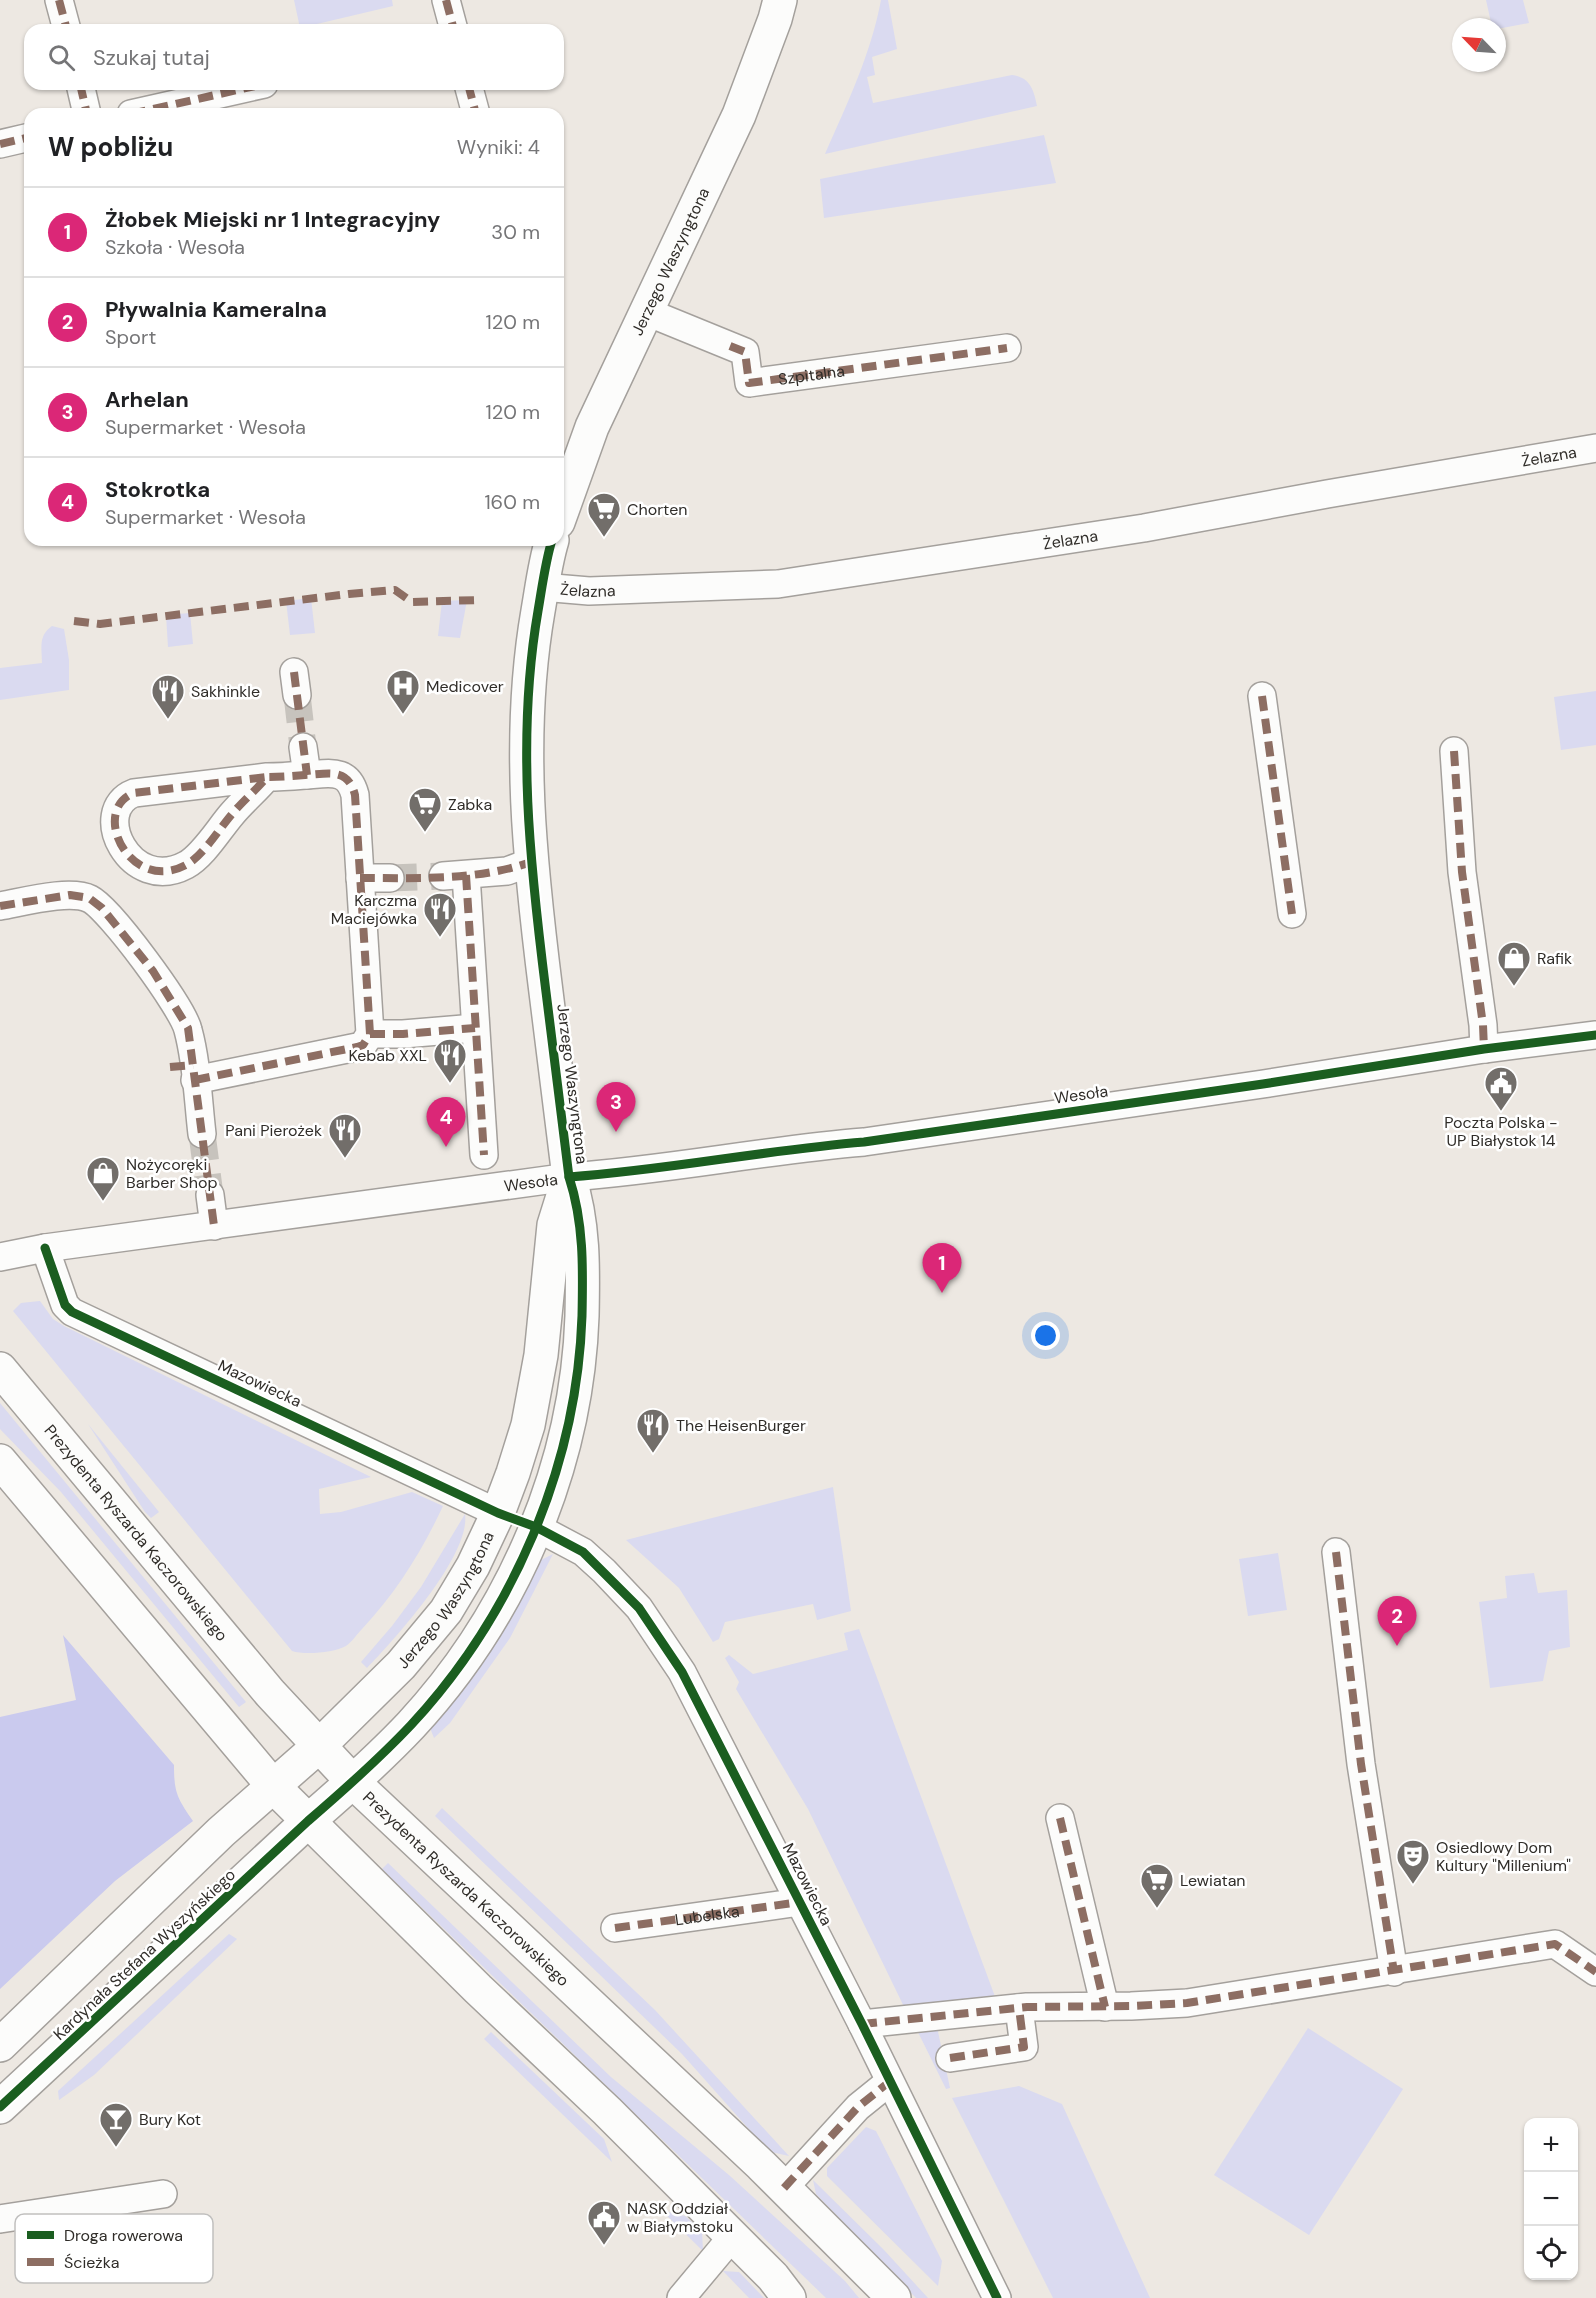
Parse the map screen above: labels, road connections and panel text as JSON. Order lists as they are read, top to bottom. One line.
{"streets":{"street":["Jerzego Waszyngtona","Szpitalna","Żelazna","Wesoła","Mazowiecka","Prezydenta Ryszarda Kaczorowskiego","Lubelska","Kardynała Stefana Wyszyńskiego"]},"crossings":[["Jerzego Waszyngtona","Szpitalna"],["Jerzego Waszyngtona","Żelazna"],["Jerzego Waszyngtona","Wesoła"],["Jerzego Waszyngtona","Mazowiecka"],["Jerzego Waszyngtona","Prezydenta Ryszarda Kaczorowskiego"],["Jerzego Waszyngtona","Kardynała Stefana Wyszyńskiego"],["Wesoła","Mazowiecka"],["Mazowiecka","Lubelska"],["Prezydenta Ryszarda Kaczorowskiego","Kardynała Stefana Wyszyńskiego"]],"places":{"supermarket":["Chorten","Zabka","Lewiatan"],"hospital":["Medicover"],"restaurant":["Sakhinkle","Karczma Maciejówka","Kebab XXL","Pani Pierożek","The HeisenBurger"],"shop":["Rafik","Nożycoręki Barber Shop"],"public building":["Poczta Polska - UP Białystok 14","NASK Oddział w Białymstoku"],"theatre":["Osiedlowy Dom Kultury \"Millenium\""],"bar":["Bury Kot"]},"legend":["Droga rowerowa","Ścieżka"],"north":"top left","page":{"search":"Szukaj tutaj","heading":["W pobliżu","Wyniki: 4"],"list":[{"mark":"1","name":"Żłobek Miejski nr 1 Integracyjny","note":"Szkoła · Wesoła","value":"30 m"},{"mark":"2","name":"Pływalnia Kameralna","note":"Sport","value":"120 m"},{"mark":"3","name":"Arhelan","note":"Supermarket · Wesoła","value":"120 m"},{"mark":"4","name":"Stokrotka","note":"Supermarket · Wesoła","value":"160 m"}],"pins":["3","4","1","2"],"map_buttons":["+","−"]}}
